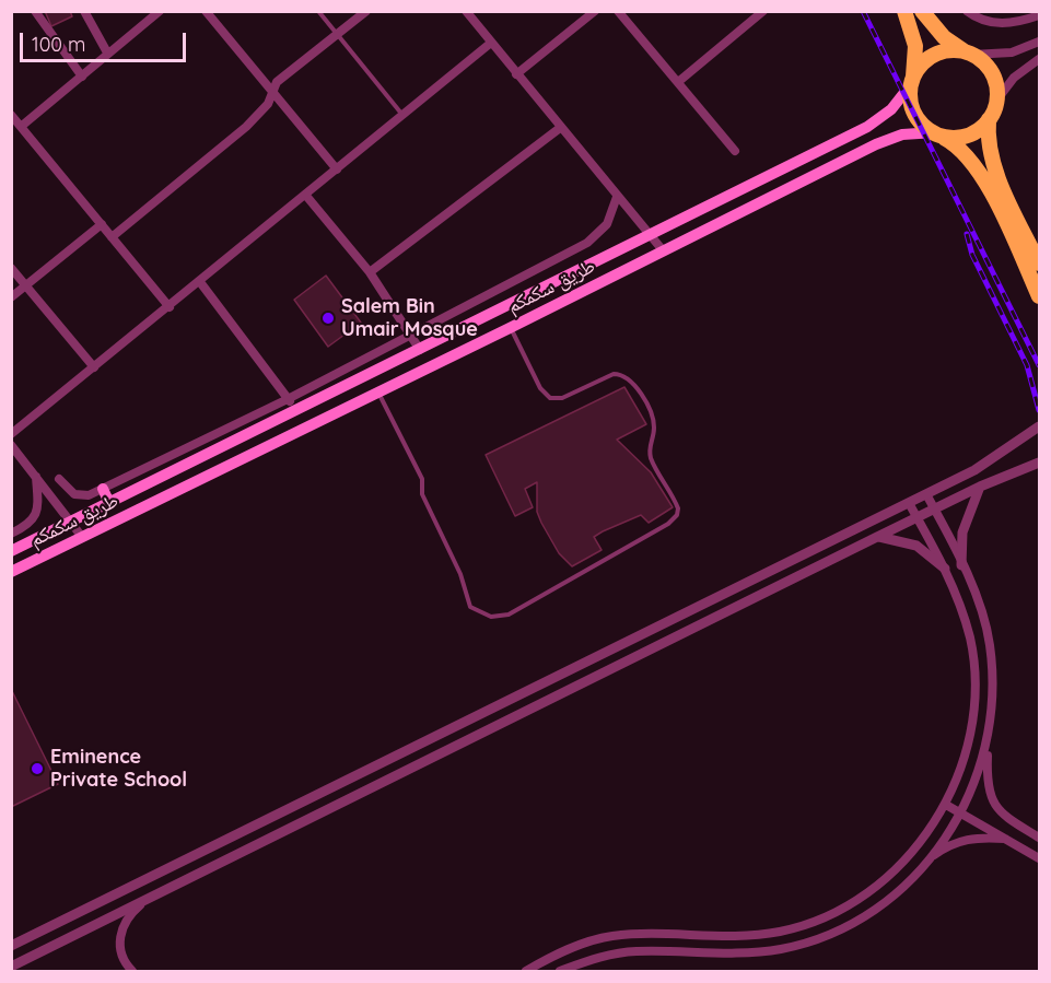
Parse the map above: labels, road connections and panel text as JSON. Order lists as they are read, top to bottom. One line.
{"streets":{"main road":["طريق سكمكم"]},"places":["Salem Bin Umair Mosque","Eminence Private School"],"scale_bar":"100 m"}
